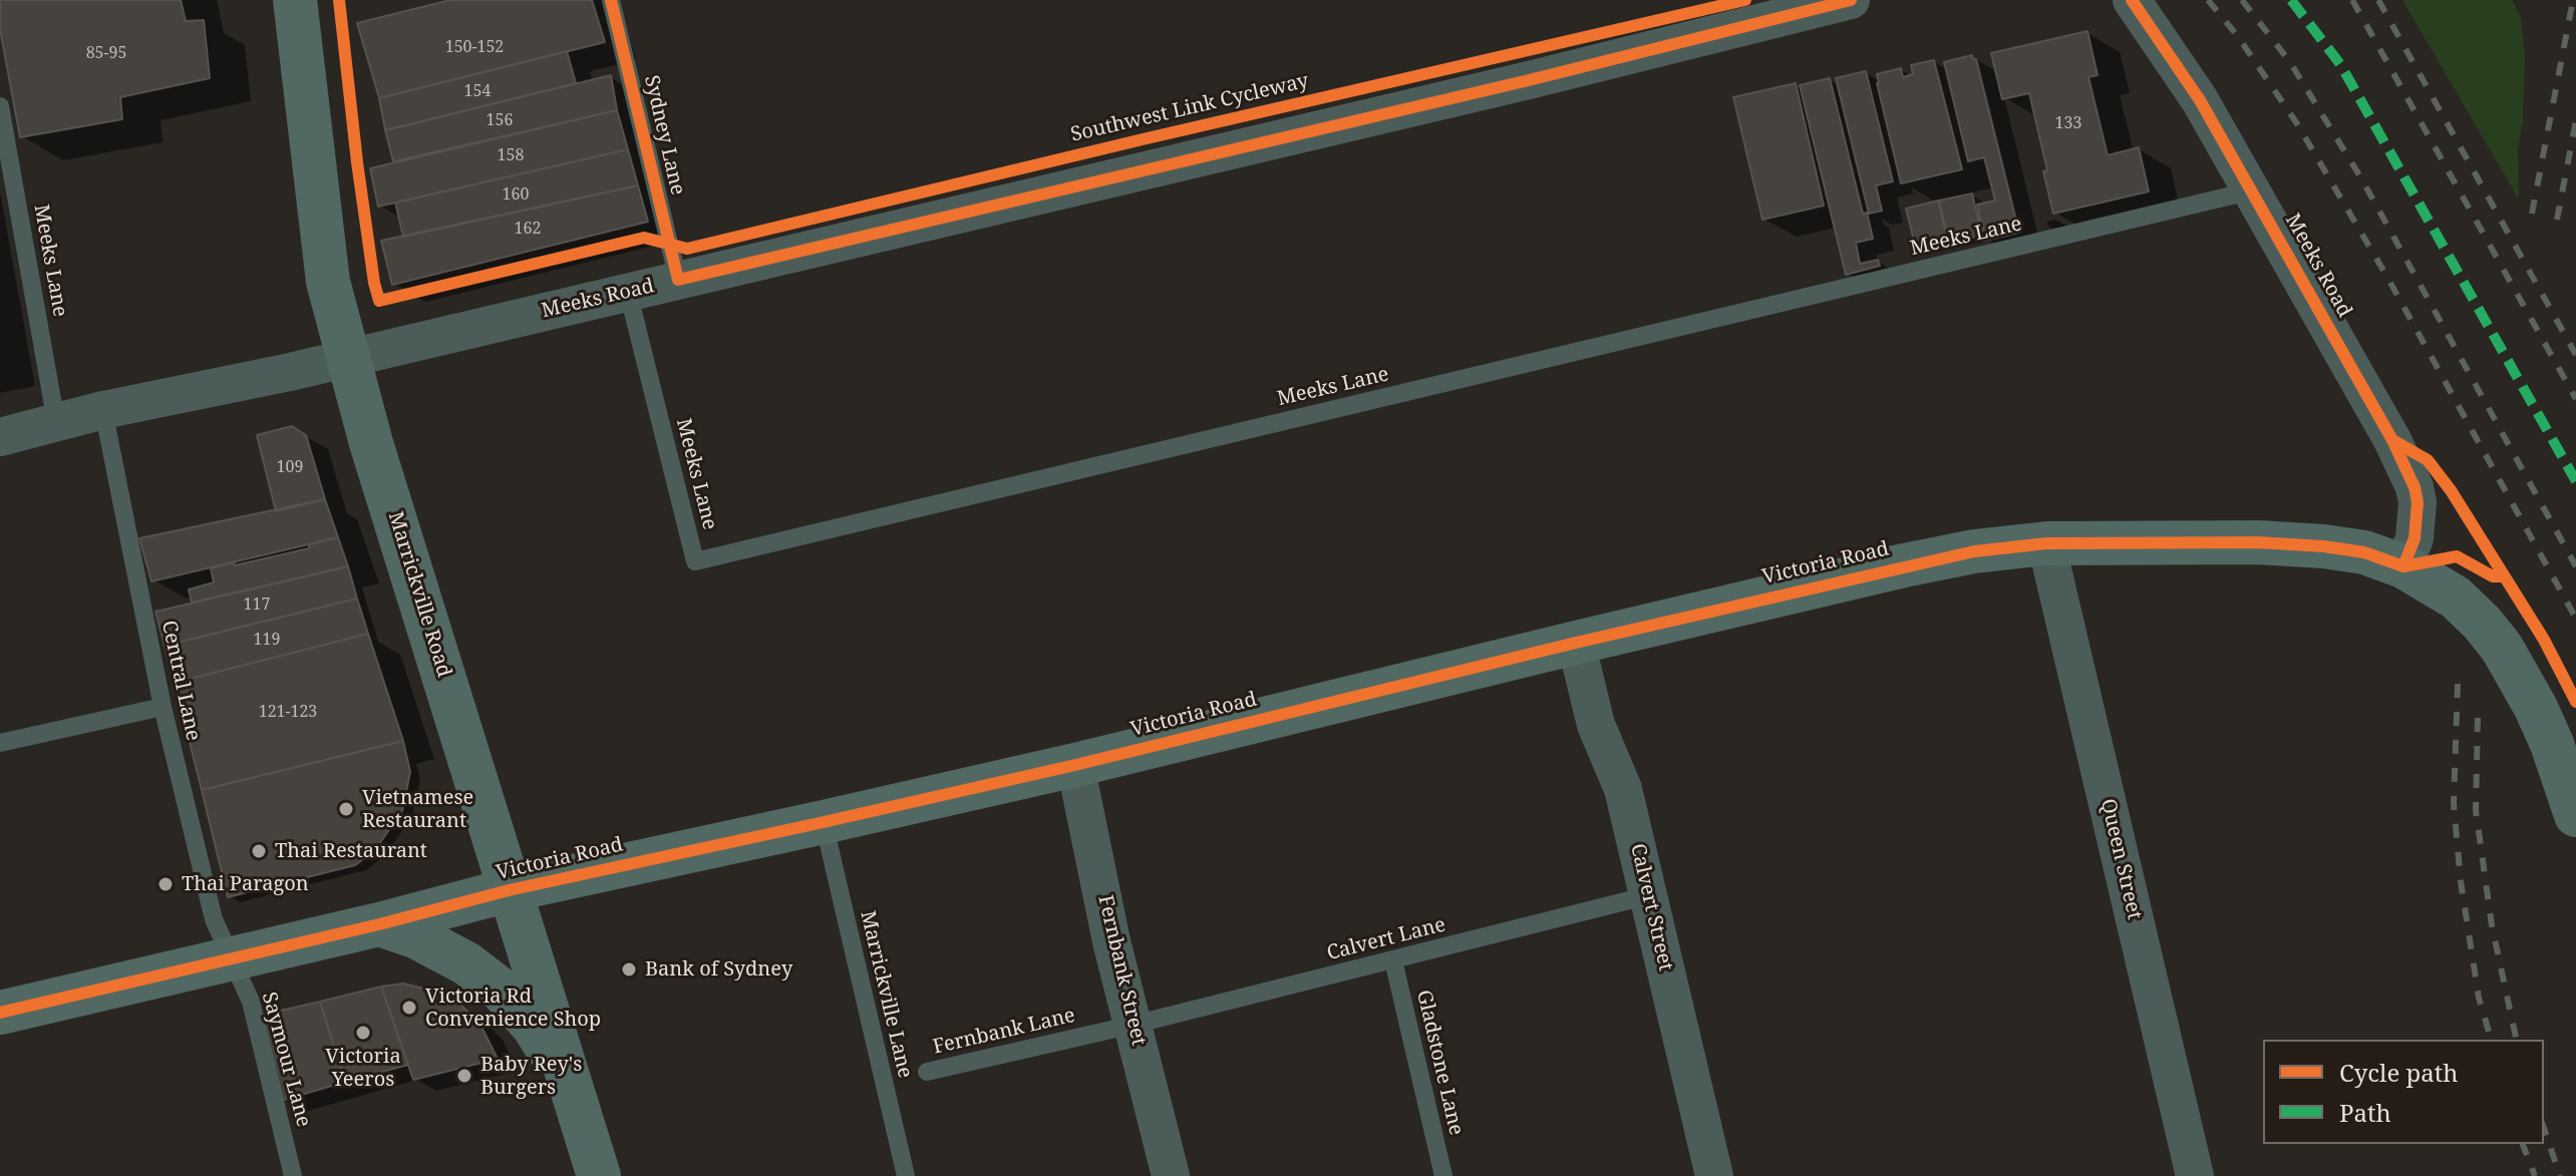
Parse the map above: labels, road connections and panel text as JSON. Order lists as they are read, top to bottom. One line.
{"streets":{"street":["Meeks Road","Victoria Road","Marrickville Road","Queen Street","Calvert Street","Fernbank Street"],"lane":["Sydney Lane","Meeks Lane","Central Lane","Calvert Lane","Marrickville Lane","Fernbank Lane","Saymour Lane","Gladstone Lane"],"cycle path":["Southwest Link Cycleway"]},"crossings":[["Sydney Lane","Meeks Road"],["Meeks Lane","Meeks Road"],["Meeks Road","Victoria Road"],["Meeks Road","Marrickville Road"],["Meeks Road","Central Lane"],["Victoria Road","Marrickville Road"],["Victoria Road","Central Lane"],["Victoria Road","Queen Street"],["Victoria Road","Calvert Street"],["Victoria Road","Fernbank Street"],["Victoria Road","Marrickville Lane"],["Victoria Road","Saymour Lane"],["Central Lane","Saymour Lane"],["Calvert Street","Calvert Lane"],["Calvert Lane","Fernbank Street"],["Calvert Lane","Fernbank Lane"],["Calvert Lane","Gladstone Lane"],["Fernbank Street","Fernbank Lane"]],"places":["Vietnamese Restaurant","Thai Restaurant","Thai Paragon","Bank of Sydney","Victoria Rd Convenience Shop","Victoria Yeeros","Baby Rey's Burgers"],"house_numbers":["150-152","85-95","154","156","133","158","160","162","109","117","119","121-123"],"legend":["Cycle path","Path"]}
